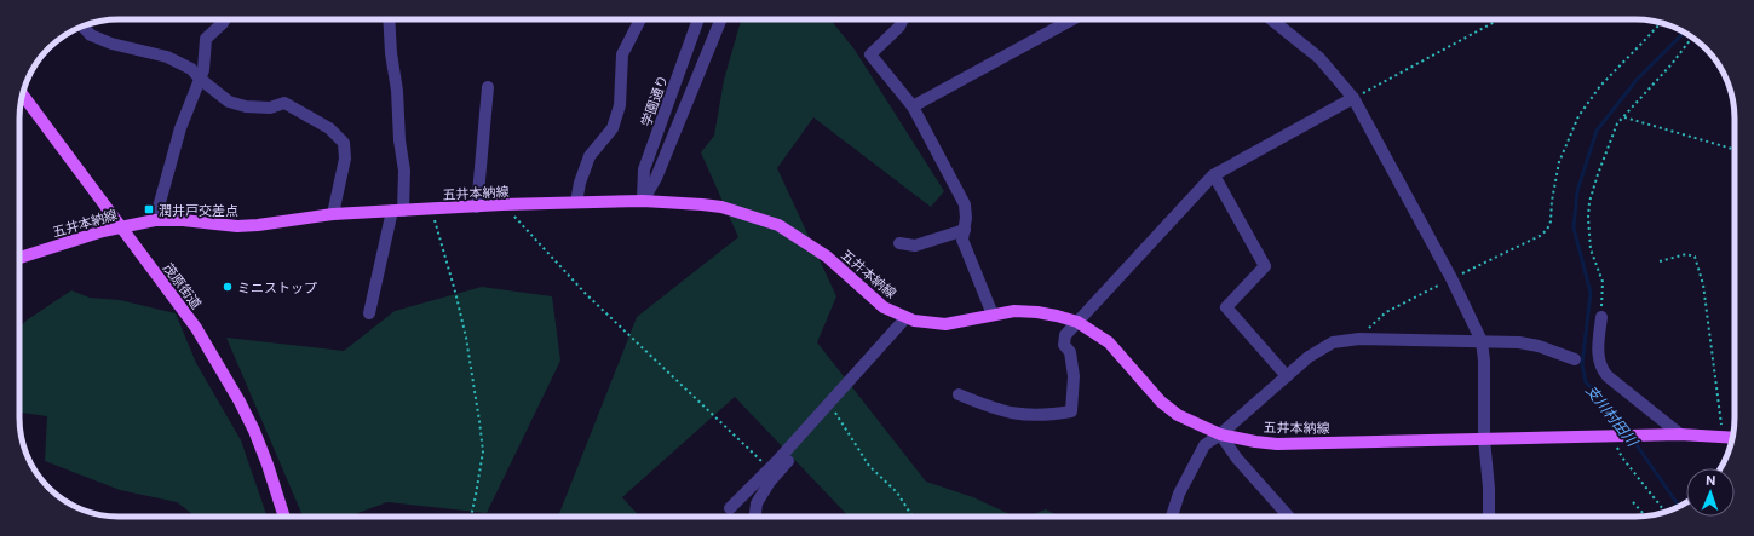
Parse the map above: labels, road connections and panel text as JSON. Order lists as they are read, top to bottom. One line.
{"streets":{"main road":["五井本納線","茂原街道"],"street":["学園通り"]},"crossings":[["学園通り","五井本納線"],["五井本納線","茂原街道"]],"water":["支川村田川"],"places":{"transit":["潤井戸交差点"],"other":["ミニストップ"]},"north":"top"}
